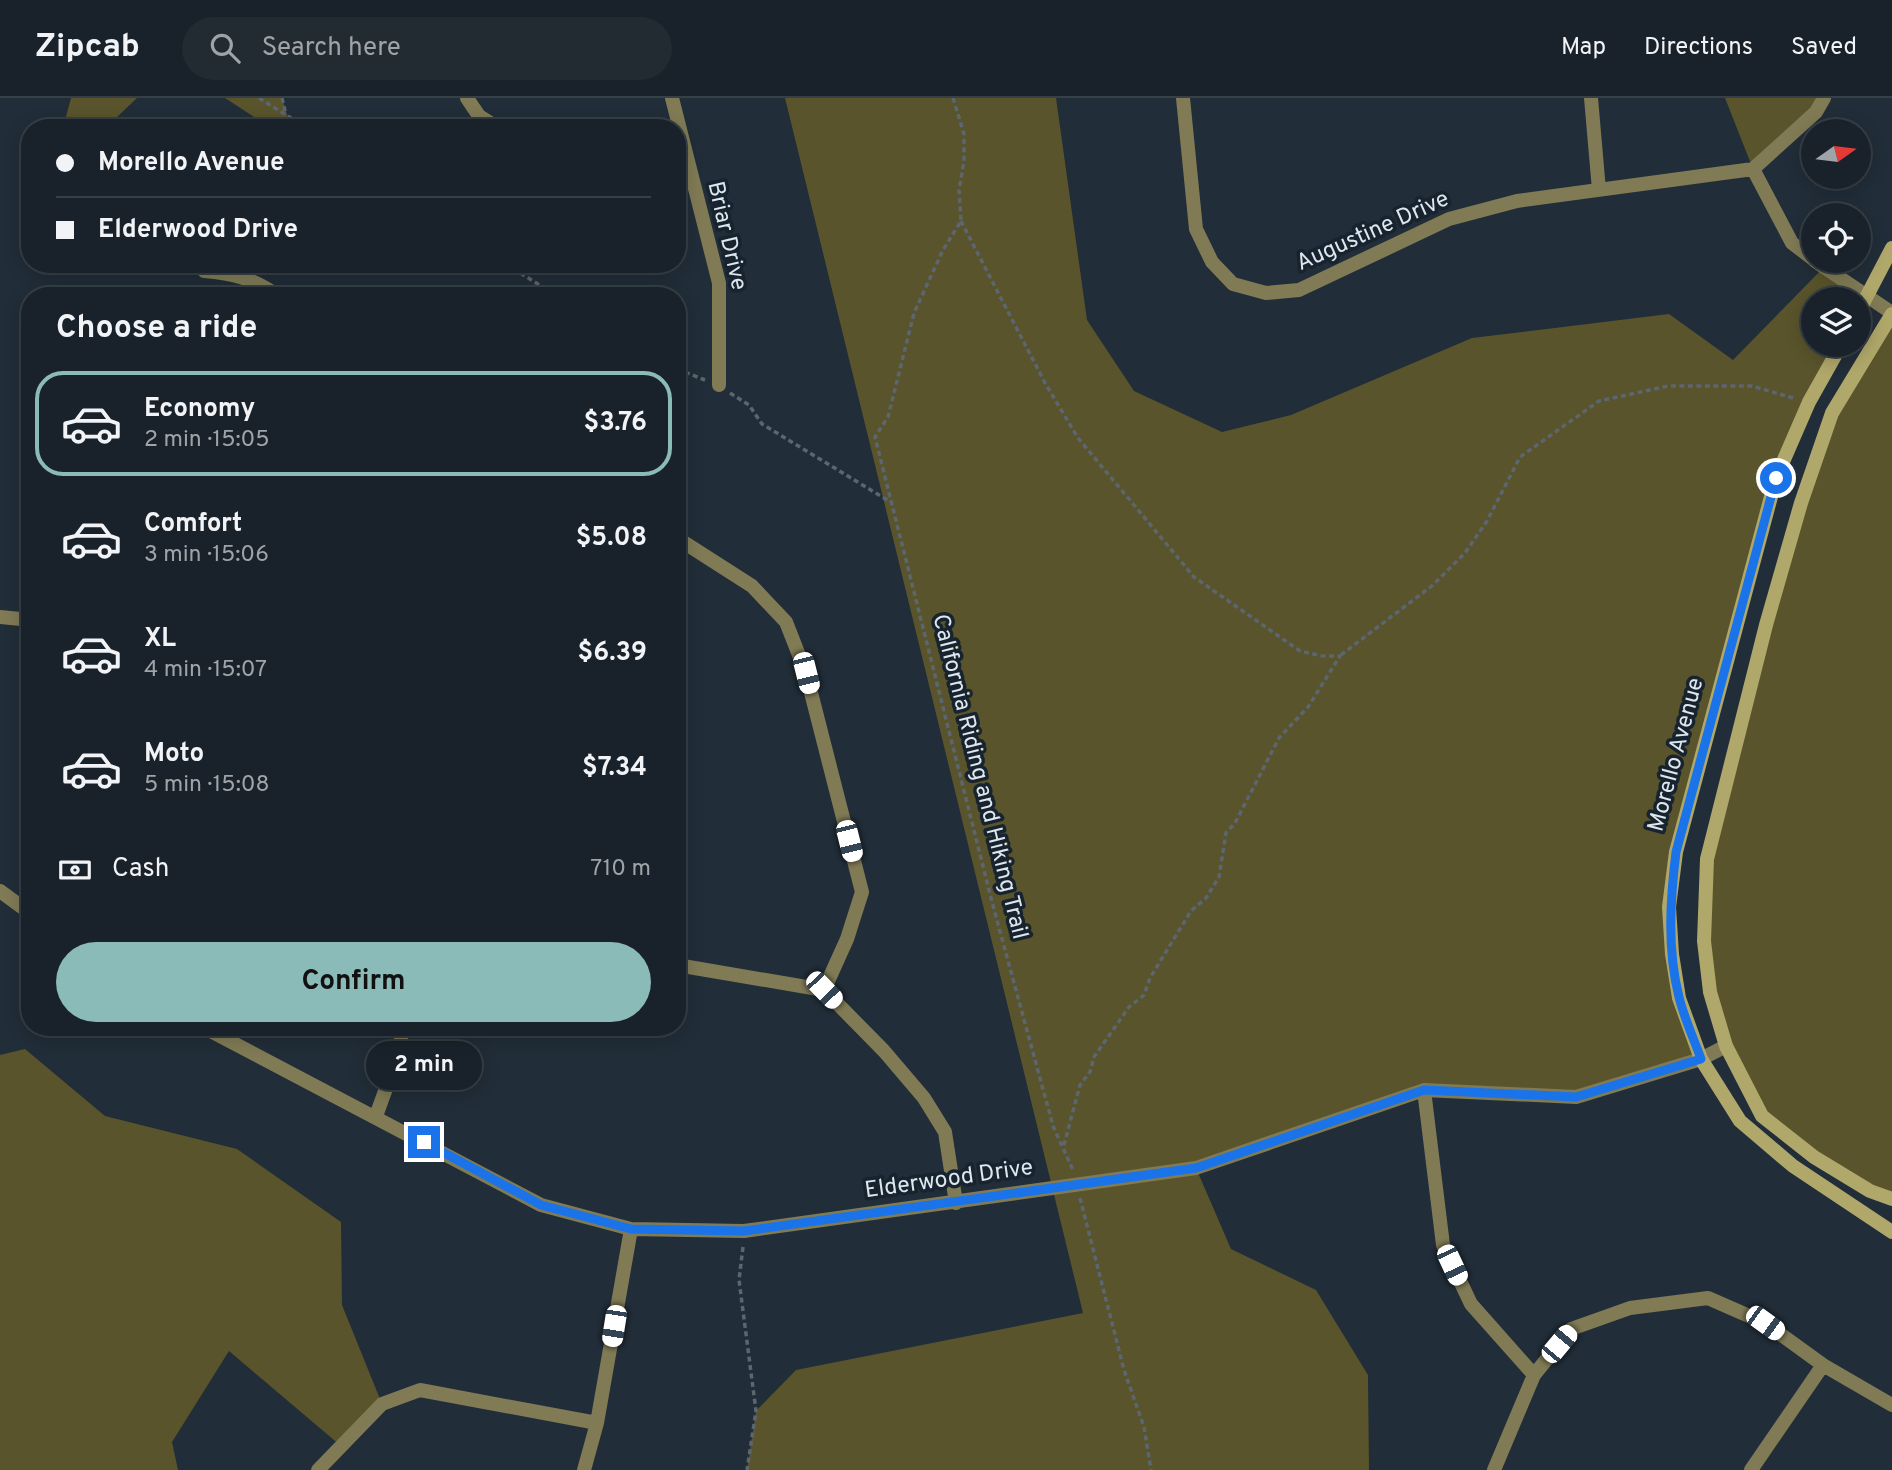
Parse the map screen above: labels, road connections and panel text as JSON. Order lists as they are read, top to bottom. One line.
{"streets":{"street":["Augustine Drive","Briar Drive","Morello Avenue","Elderwood Drive"],"path":["California Riding and Hiking Trail"]},"crossings":[["Morello Avenue","Elderwood Drive"],["California Riding and Hiking Trail","Elderwood Drive"]],"north":"right","page":{"header":"Zipcab","search":"Search here","nav":["Map","Directions","Saved"],"banner":["Morello Avenue","Elderwood Drive"],"heading":"Choose a ride","list":[{"name":"Economy","note":"2 min · 15:05","value":"$3.76"},{"name":"Comfort","note":"3 min · 15:06","value":"$5.08"},{"name":"XL","note":"4 min · 15:07","value":"$6.39"},{"name":"Moto","note":"5 min · 15:08","value":"$7.34"}],"pay":["Cash","710 m"],"buttons":"Confirm","bubble":"2 min"}}
